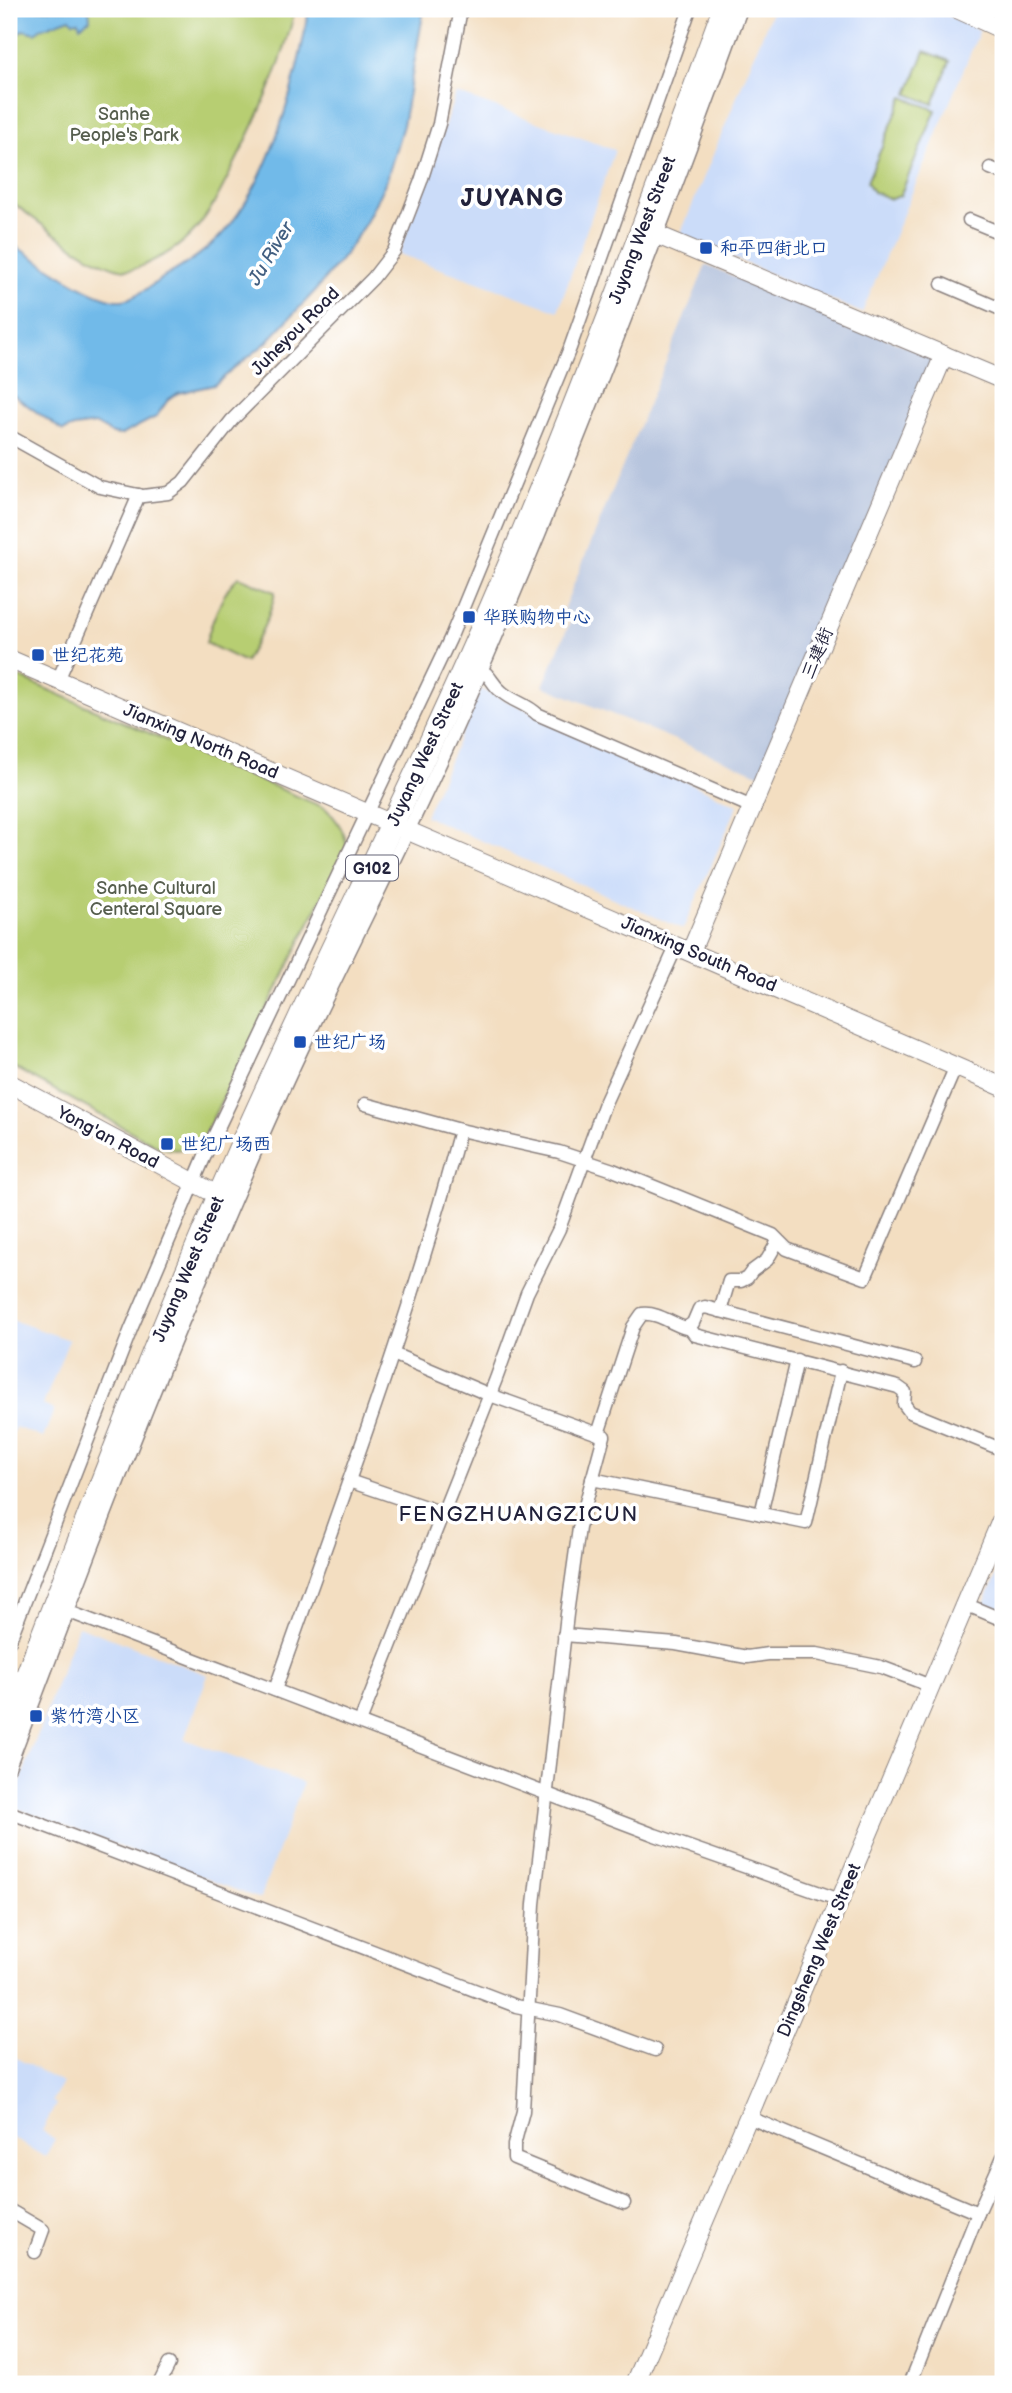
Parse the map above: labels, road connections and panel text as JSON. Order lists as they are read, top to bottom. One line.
{"streets":{"highway":["Juyang West Street","G102"],"street":["Juheyou Road","三建街","Jianxing North Road","Jianxing South Road","Yong'an Road","Dingsheng West Street"]},"crossings":[["Juyang West Street","Jianxing North Road"],["Juyang West Street","Jianxing South Road"],["Juyang West Street","Yong'an Road"],["三建街","Jianxing South Road"],["Jianxing North Road","Jianxing South Road"]],"districts":["JUYANG","FENGZHUANGZICUN"],"water":["Ju River"],"parks":["Sanhe People's Park","Sanhe Cultural Centeral Square"],"places":{"transit":["和平四街北口","华联购物中心","世纪花苑","世纪广场","世纪广场西","紫竹湾小区"]}}
